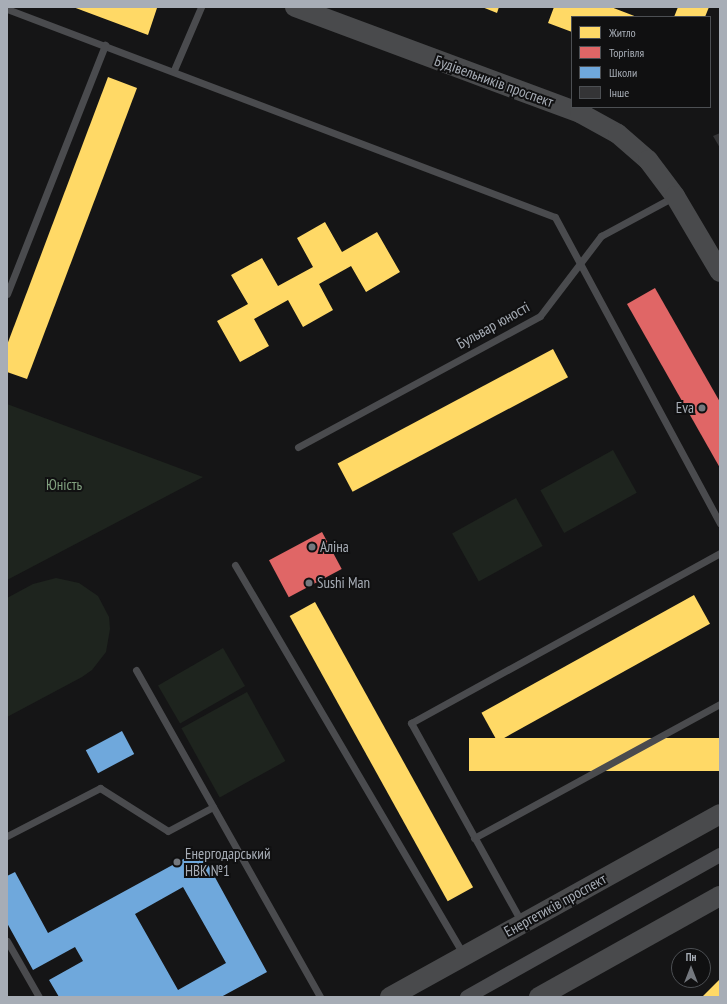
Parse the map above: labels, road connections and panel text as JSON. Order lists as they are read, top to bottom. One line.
{"streets":{"street":["Будівельників проспект","Енергетиків проспект"],"lane":["Бульвар юності"]},"crossings":[["Будівельників проспект","Бульвар юності"]],"parks":["Юність"],"places":["Eva","Аліна","Sushi Man","Енергодарський НВК №1"],"legend":["Житло","Торгівля","Школи","Інше"],"north":"top"}
